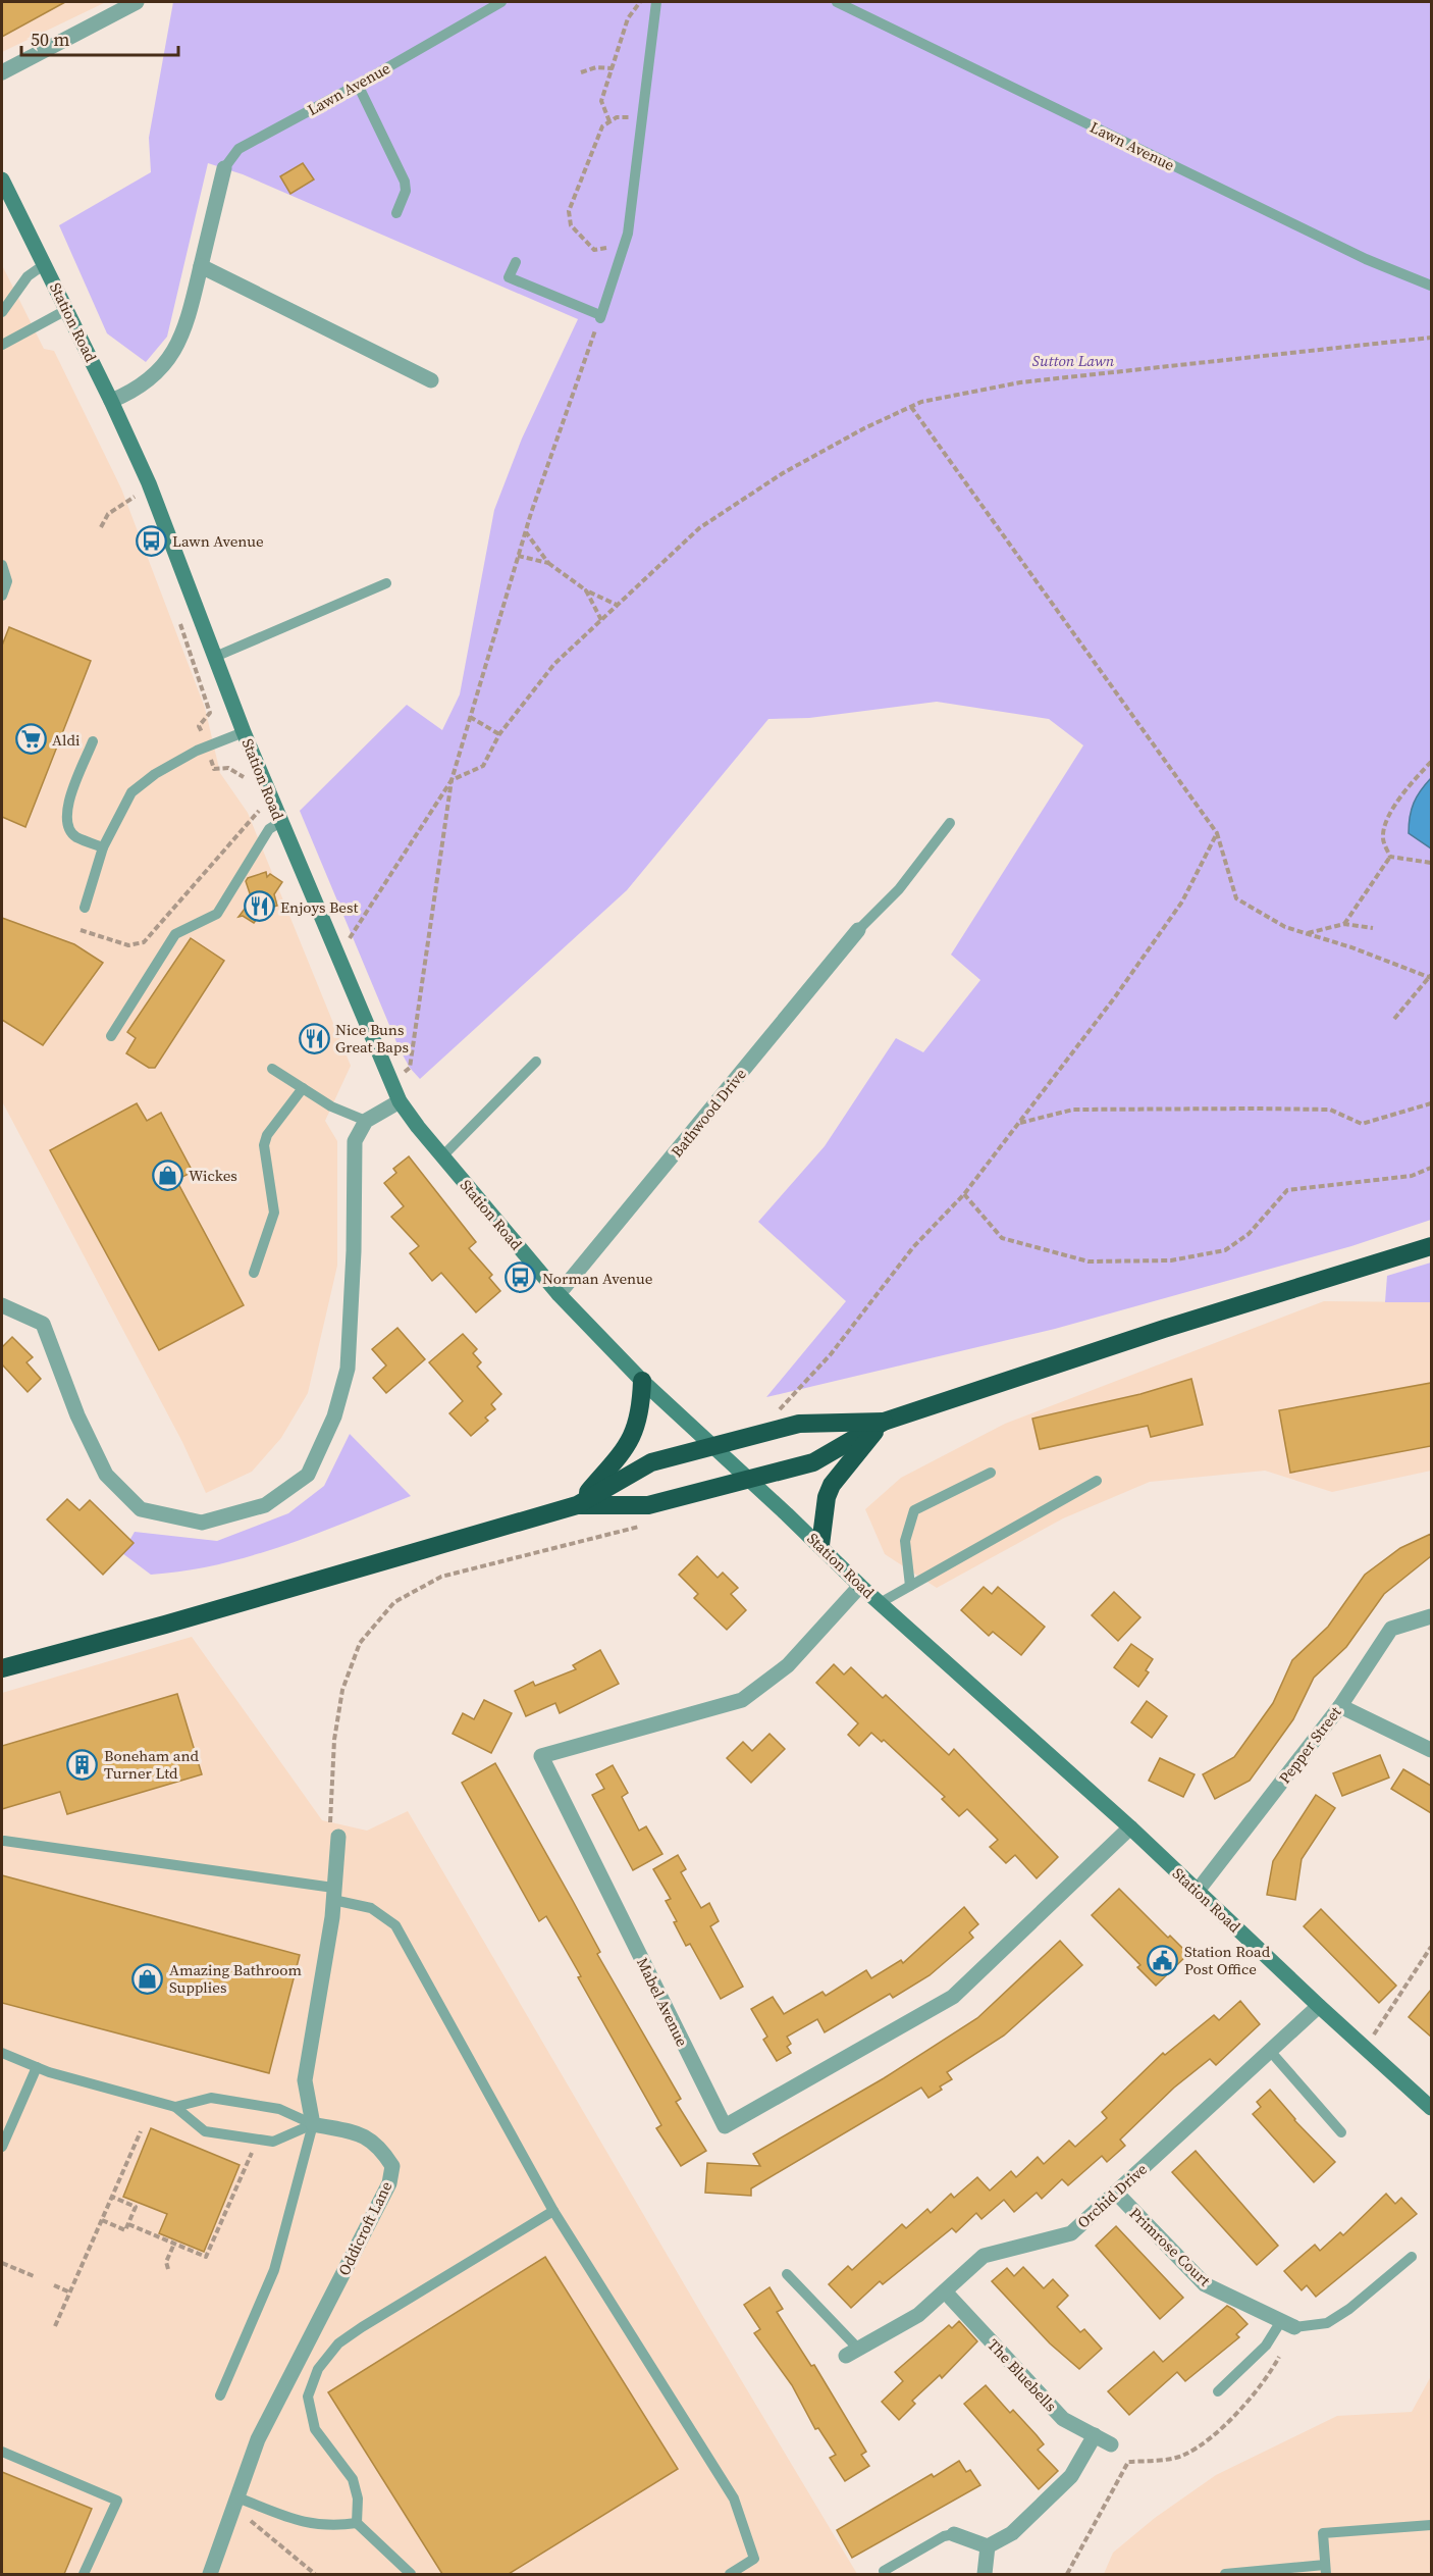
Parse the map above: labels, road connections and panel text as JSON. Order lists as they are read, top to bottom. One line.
{"streets":{"street":["Lawn Avenue","Station Road","Bathwood Drive","Pepper Street","Mabel Avenue","Orchid Drive","Oddicroft Lane","Primrose Court","The Bluebells"]},"crossings":[["Lawn Avenue","Station Road"],["Station Road","Bathwood Drive"],["Station Road","Pepper Street"],["Station Road","Mabel Avenue"],["Station Road","Orchid Drive"],["Orchid Drive","Primrose Court"],["Orchid Drive","The Bluebells"]],"parks":["Sutton Lawn"],"places":{"bus stop":["Lawn Avenue","Norman Avenue"],"supermarket":["Aldi"],"restaurant":["Enjoys Best","Nice Buns Great Baps"],"shop":["Wickes","Amazing Bathroom Supplies"],"building":["Boneham and Turner Ltd"],"public building":["Station Road Post Office"]},"scale_bar":"50 m"}
